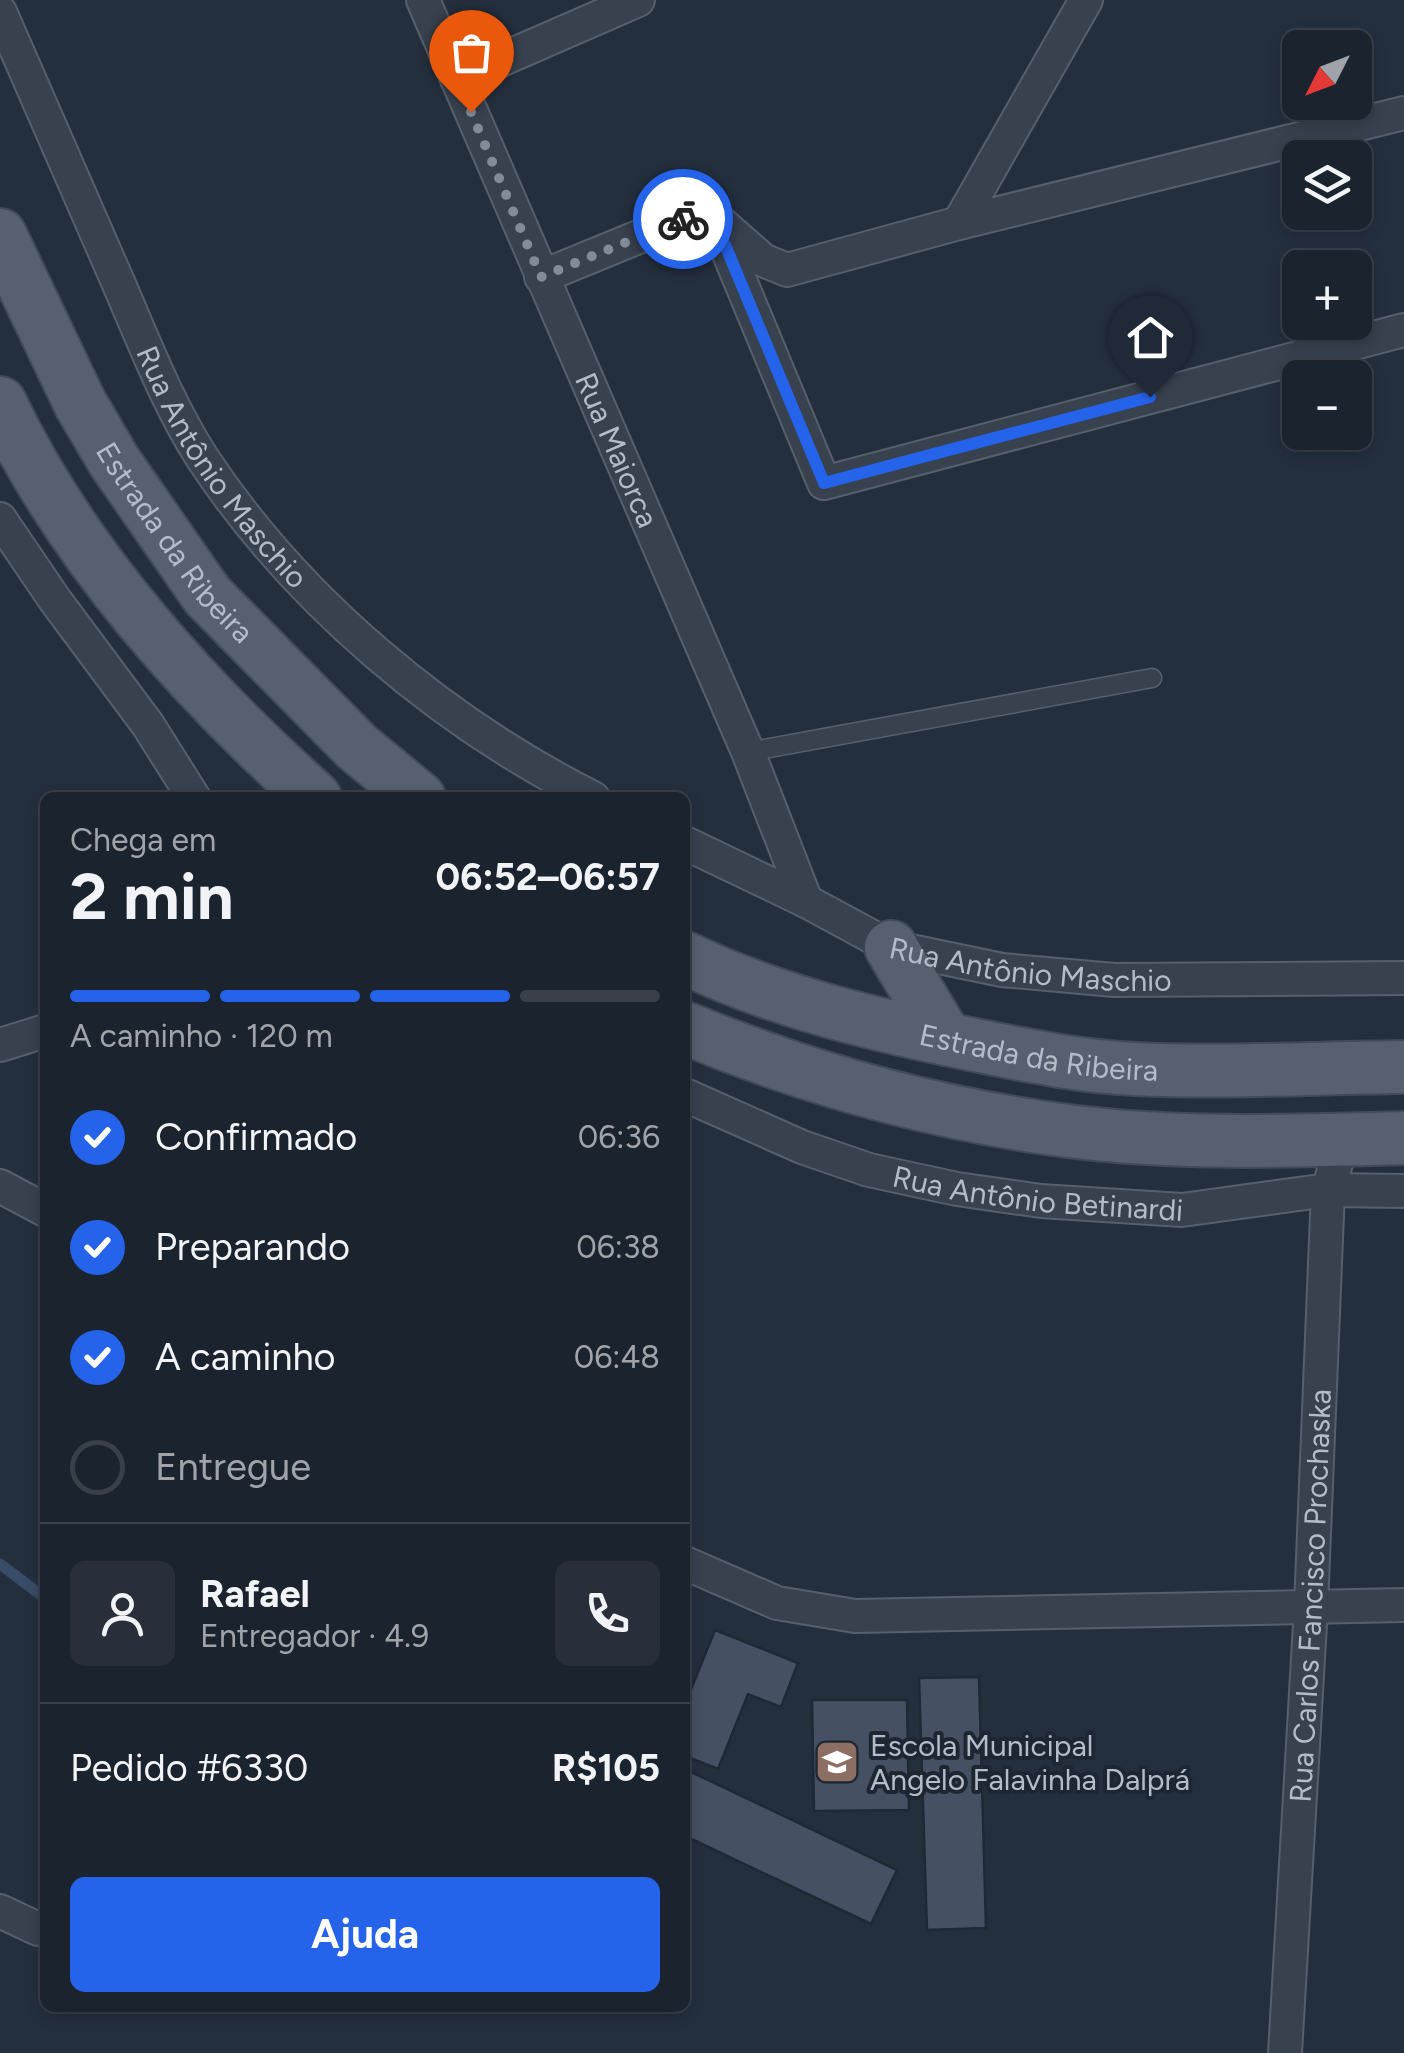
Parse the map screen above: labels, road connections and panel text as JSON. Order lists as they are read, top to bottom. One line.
{"streets":{"main road":["Estrada da Ribeira"],"street":["Rua Maiorca","Rua Antônio Maschio","Rua Antônio Betinardi","Rua Carlos Fancisco Prochaska"]},"crossings":[["Rua Maiorca","Rua Antônio Maschio"],["Rua Antônio Betinardi","Rua Carlos Fancisco Prochaska"]],"places":{"school or university":["Escola Municipal Angelo Falavinha Dalprá"]},"north":"bottom left","page":{"map_buttons":["+","−"],"heading":["2 min","Chega em","06:52–06:57"],"panel":["Rafael","Entregador · 4.9","Pedido #6330","R$105"],"bar":"A caminho · 120 m","list":[["Confirmado","06:36"],["Preparando","06:38"],["A caminho","06:48"],"Entregue"],"buttons":"Ajuda"}}
